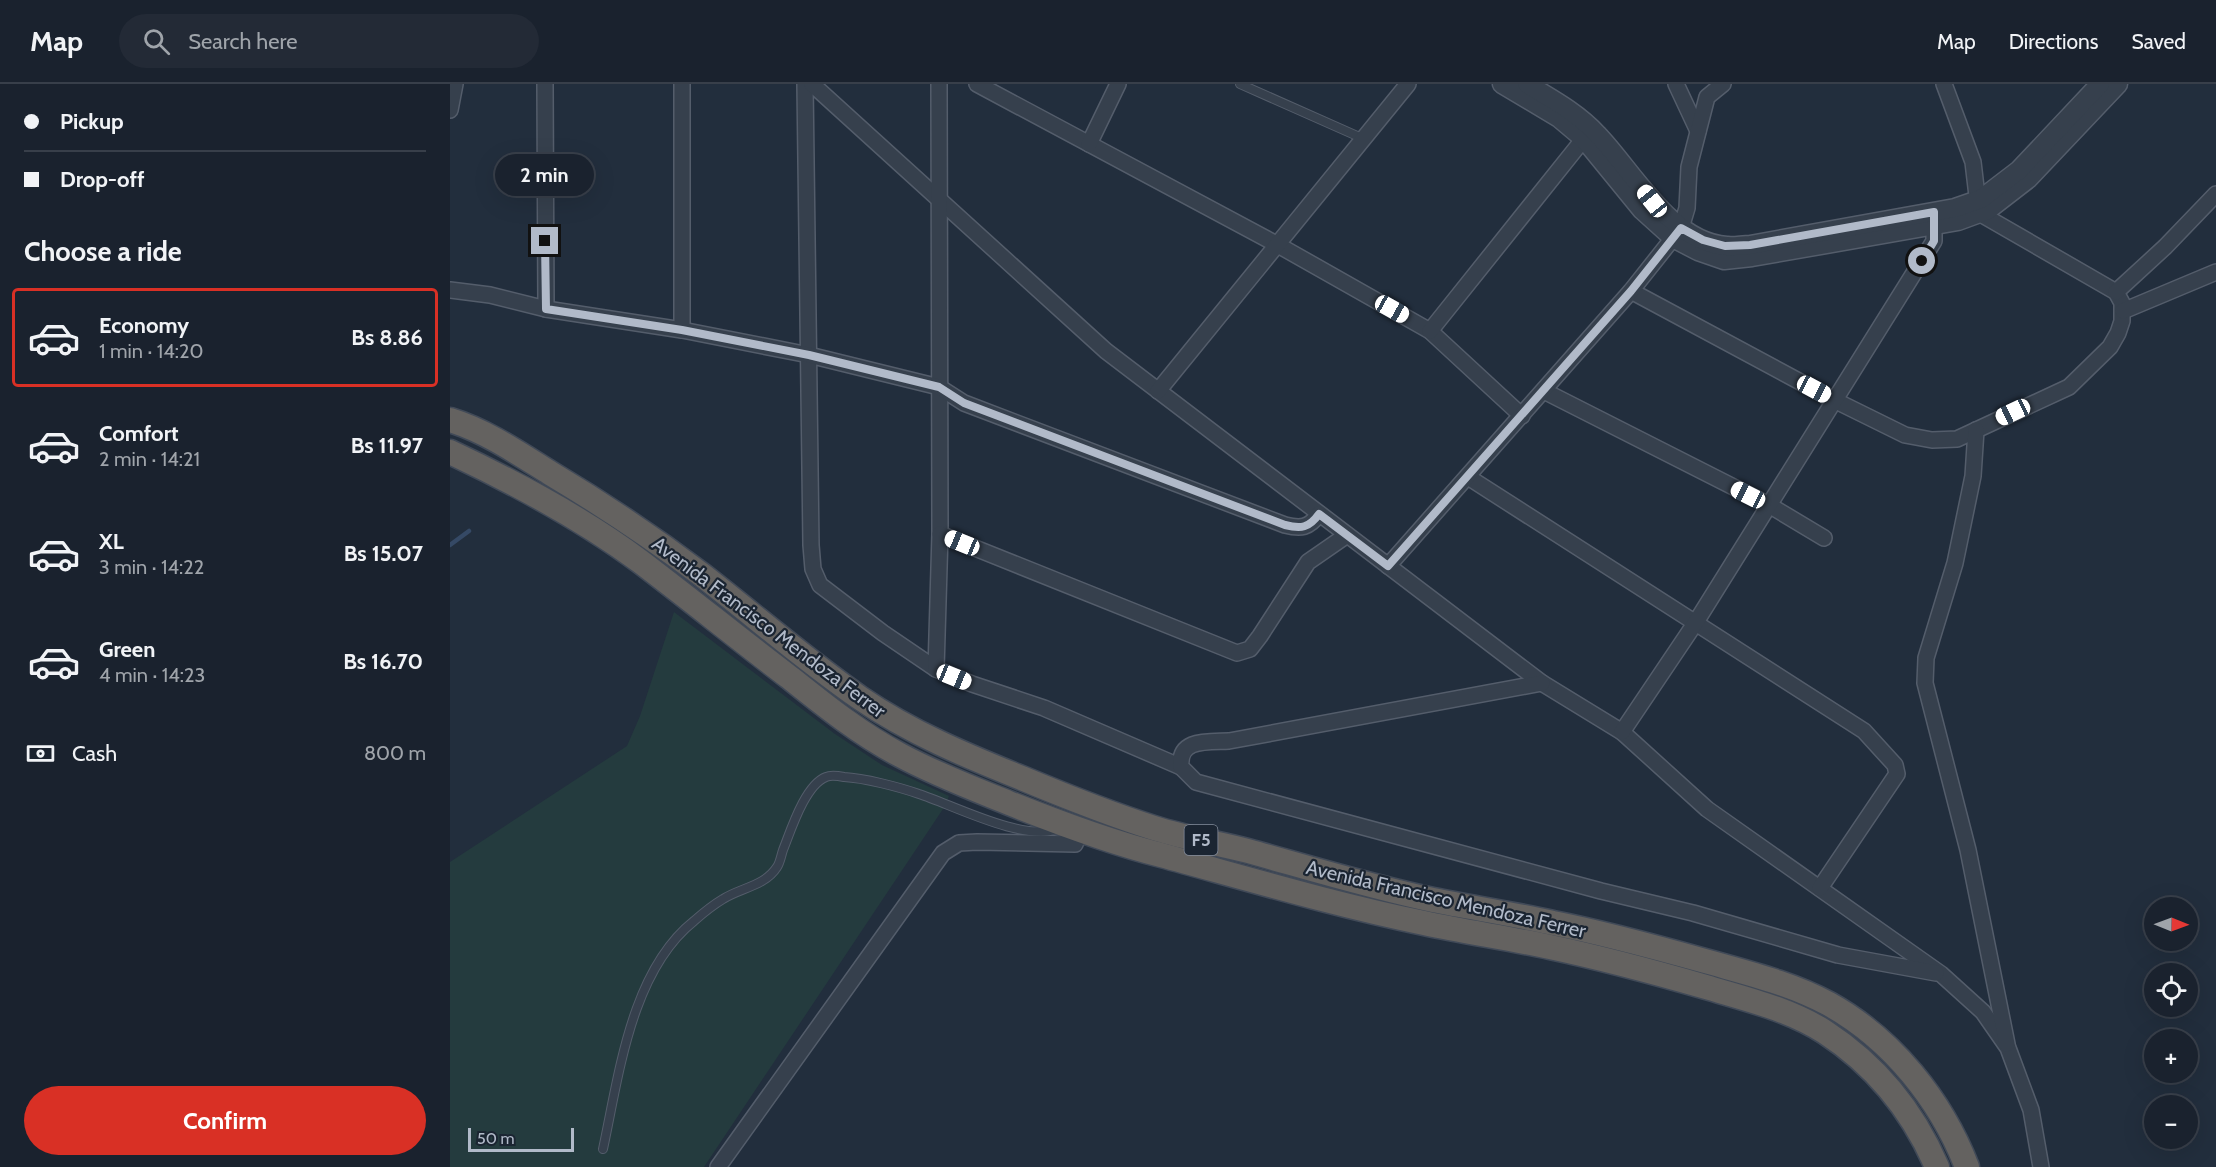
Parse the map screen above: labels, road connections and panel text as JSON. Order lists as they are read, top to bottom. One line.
{"streets":{"highway":["Avenida Francisco Mendoza Ferrer","F5"]},"scale_bar":"50 m","north":"right","page":{"header":"Map","search":"Search here","nav":["Map","Directions","Saved"],"banner":["Pickup","Drop-off"],"bubble":"2 min","heading":"Choose a ride","list":[{"name":"Economy","note":"1 min · 14:20","value":"Bs 8.86"},{"name":"Comfort","note":"2 min · 14:21","value":"Bs 11.97"},{"name":"XL","note":"3 min · 14:22","value":"Bs 15.07"},{"name":"Green","note":"4 min · 14:23","value":"Bs 16.70"}],"pay":["Cash","800 m"],"map_buttons":["+","−"],"buttons":"Confirm","scale":"50 m"}}
